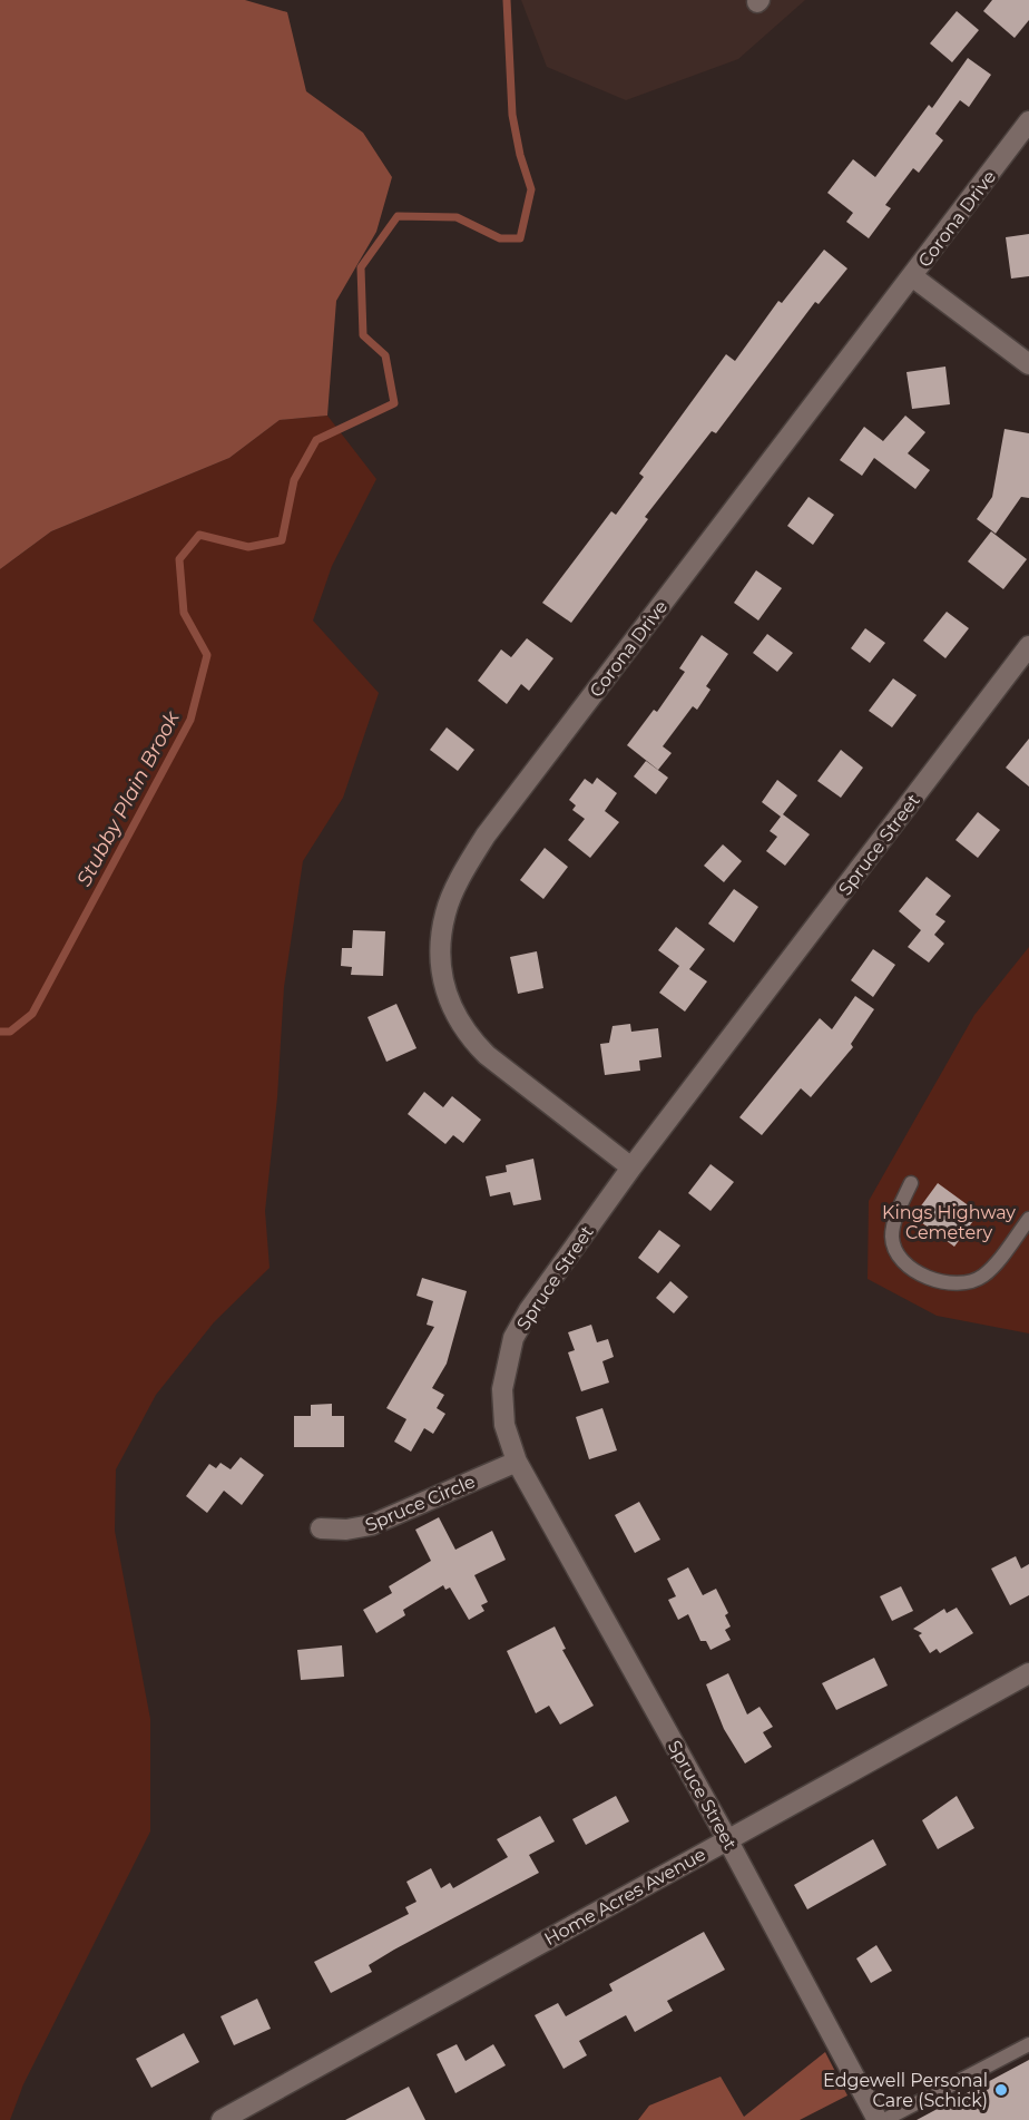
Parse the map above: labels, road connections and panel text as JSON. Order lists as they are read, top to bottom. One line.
{"streets":{"street":["Corona Drive","Spruce Street","Spruce Circle","Home Acres Avenue"]},"crossings":[["Corona Drive","Spruce Street"],["Spruce Street","Spruce Circle"],["Spruce Street","Home Acres Avenue"]],"water":["Stubby Plain Brook"],"parks":["Kings Highway Cemetery"],"places":["Edgewell Personal Care (Schick)"]}
